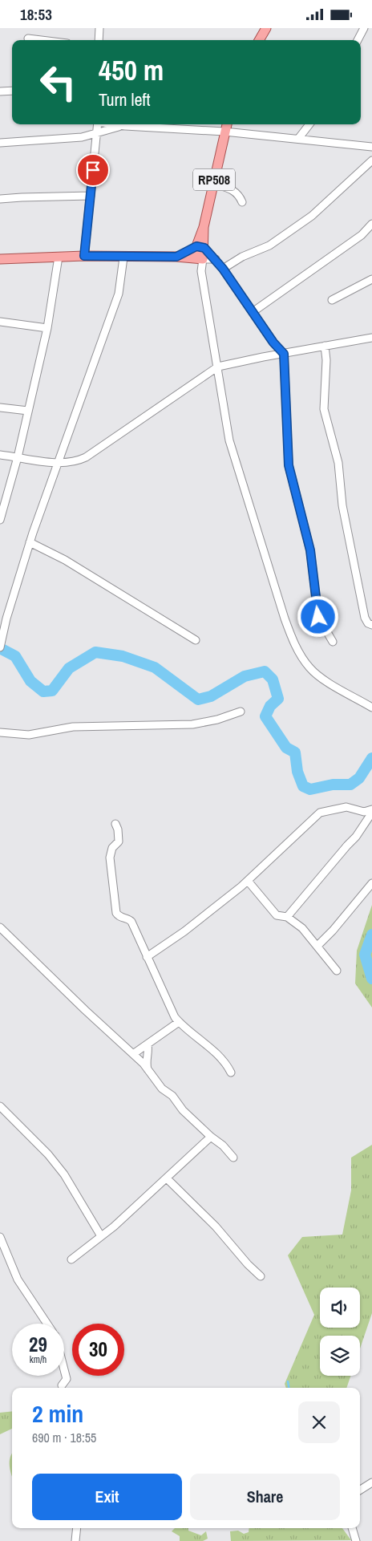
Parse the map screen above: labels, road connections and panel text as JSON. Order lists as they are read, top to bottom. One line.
{"streets":{"main road":["RP508"]},"page":{"status":"18:53","turn":["450 m","Turn left"],"speed":"29 km/h","limit":"30","heading":["2 min","690 m · 18:55"],"buttons":["Exit","Share"]}}
